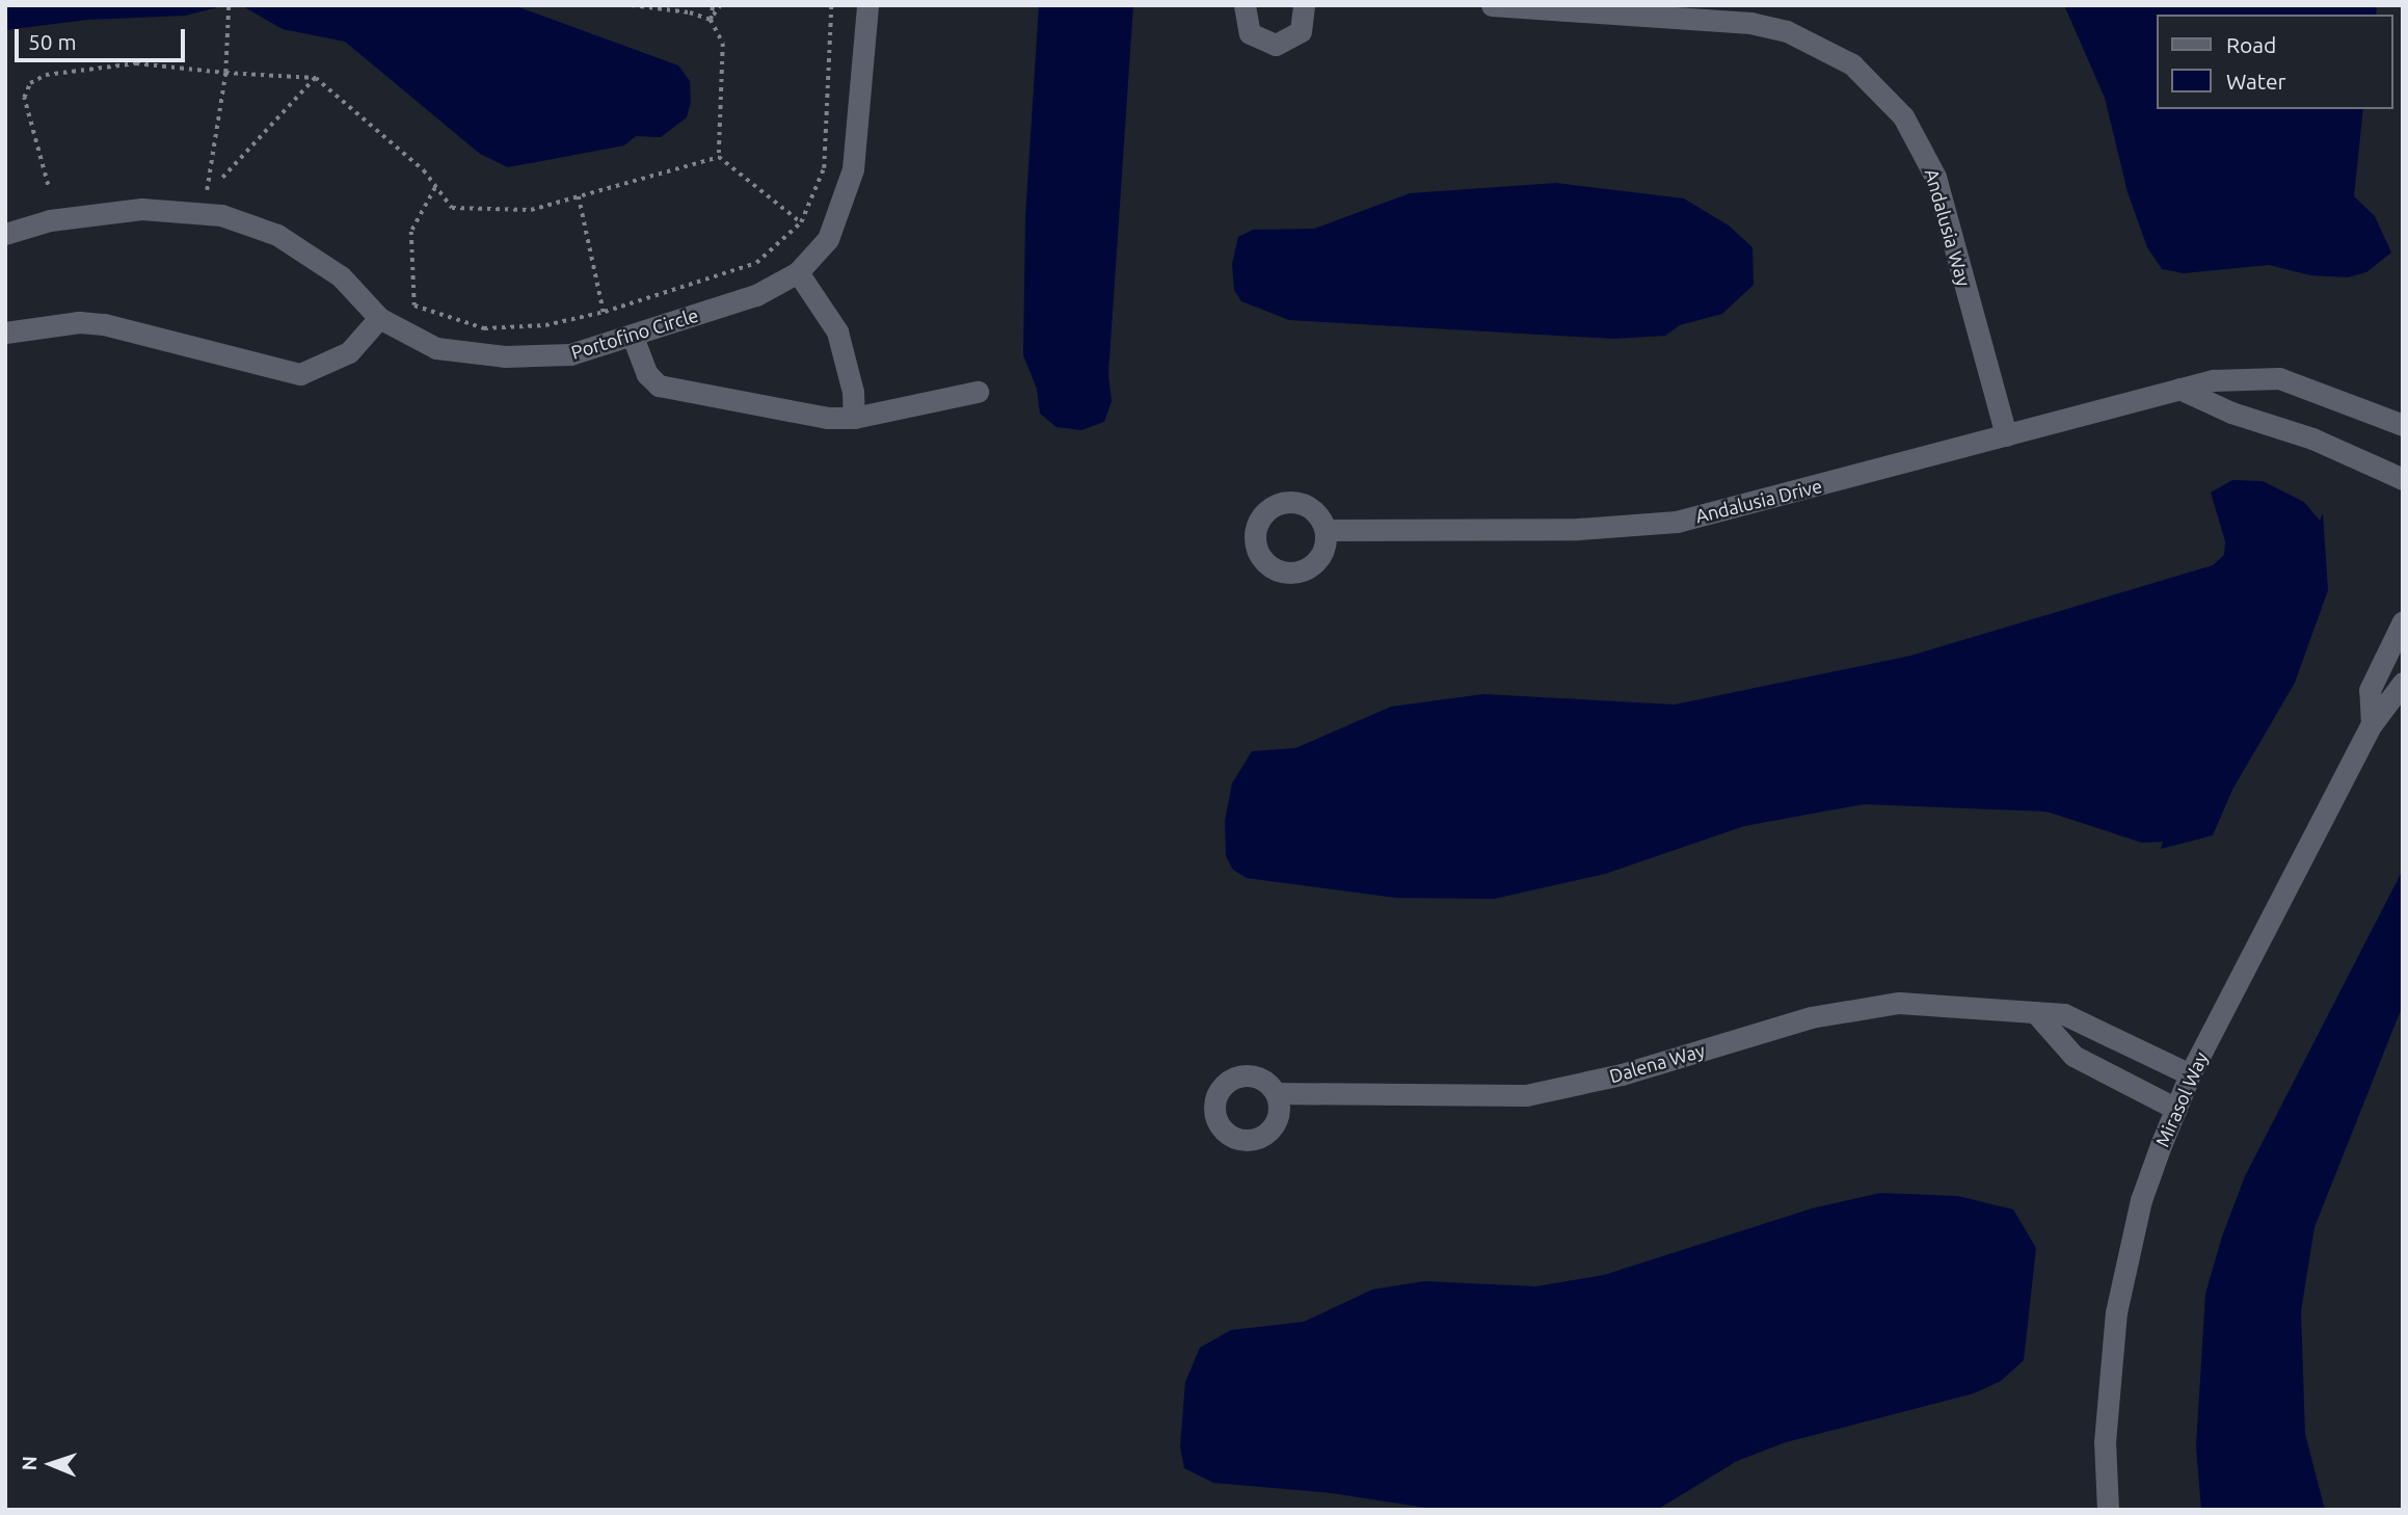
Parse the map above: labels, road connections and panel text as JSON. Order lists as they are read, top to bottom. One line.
{"streets":{"street":["Andalusia Way","Portofino Circle","Andalusia Drive","Dalena Way","Mirasol Way"]},"crossings":[["Andalusia Way","Andalusia Drive"],["Dalena Way","Mirasol Way"]],"legend":["Road","Water"],"scale_bar":"50 m","north":"left"}
